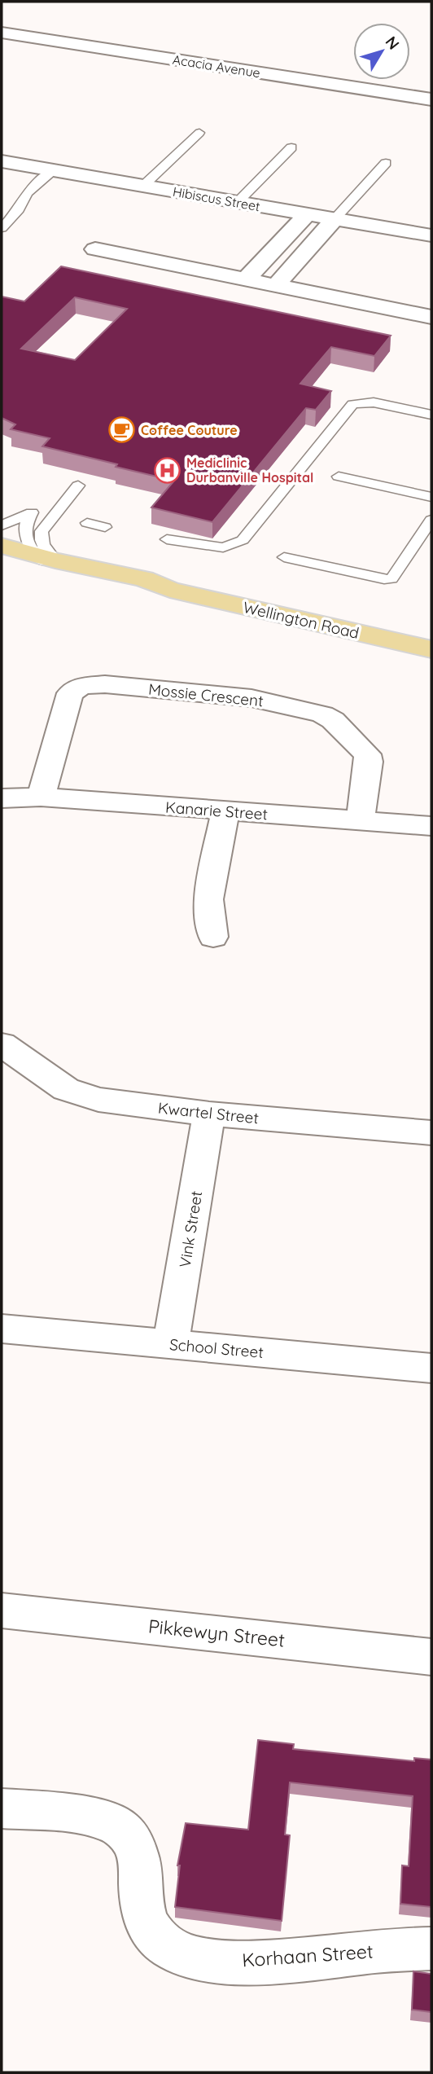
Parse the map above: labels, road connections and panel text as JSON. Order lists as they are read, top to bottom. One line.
{"streets":{"main road":["Wellington Road"],"street":["Acacia Avenue","Hibiscus Street","Mossie Crescent","Kanarie Street","Kwartel Street","Vink Street","School Street","Pikkewyn Street","Korhaan Street"]},"crossings":[["Mossie Crescent","Kanarie Street"],["Kwartel Street","Vink Street"],["Vink Street","School Street"]],"places":{"cafe":["Coffee Couture"],"hospital":["Mediclinic Durbanville Hospital"]},"north":"top right"}
